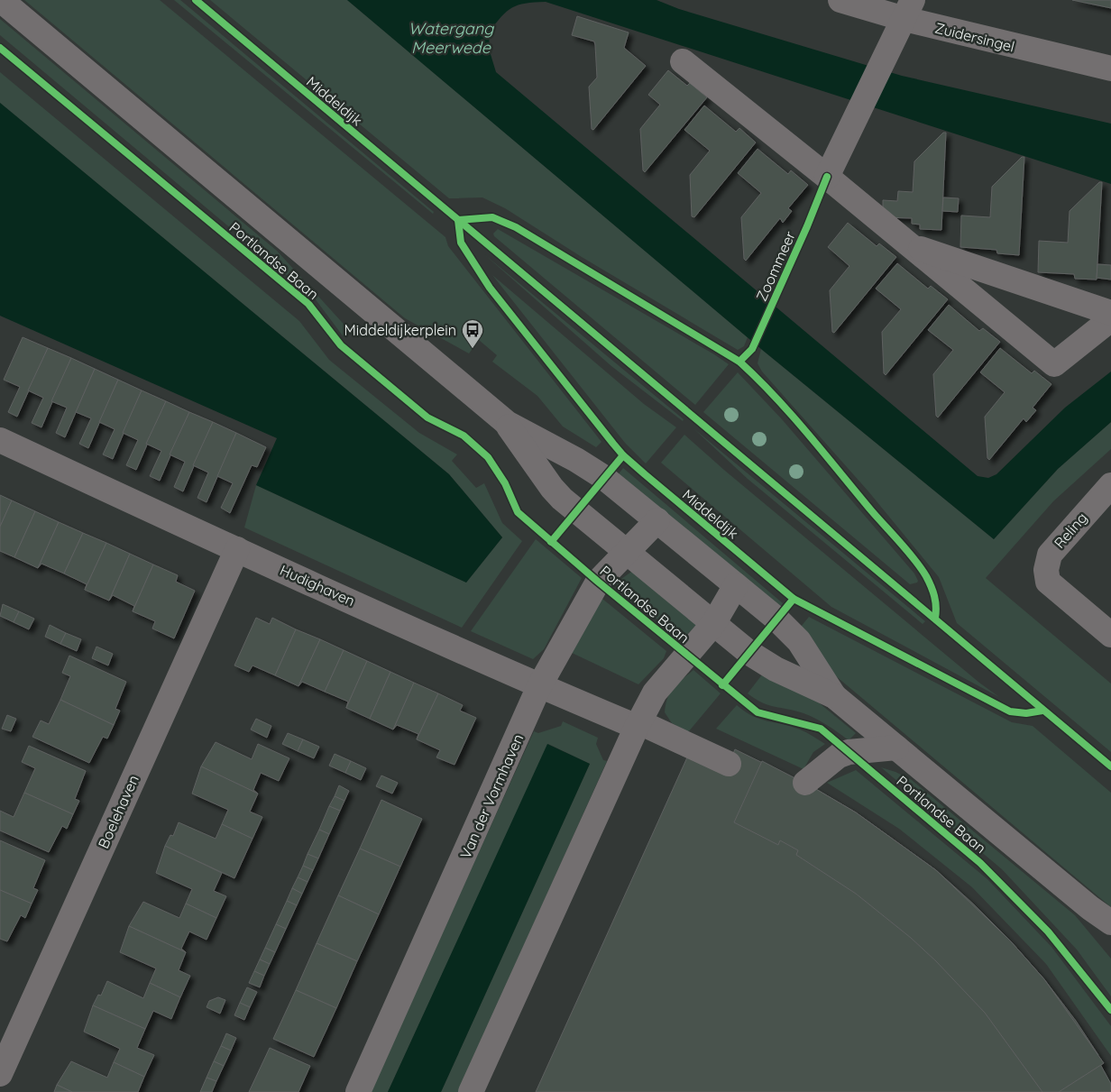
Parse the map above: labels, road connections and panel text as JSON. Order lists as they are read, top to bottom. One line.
{"streets":{"street":["Zuidersingel","Portlandse Baan","Reling","Hudighaven","Van der Vormhaven","Boelehaven"],"cycle path":["Middeldijk","Zoommeer"]},"crossings":[["Portlandse Baan","Van der Vormhaven"],["Hudighaven","Van der Vormhaven"],["Hudighaven","Boelehaven"]],"water":["Watergang Meerwede"],"places":{"bus stop":["Middeldijkerplein"]}}
